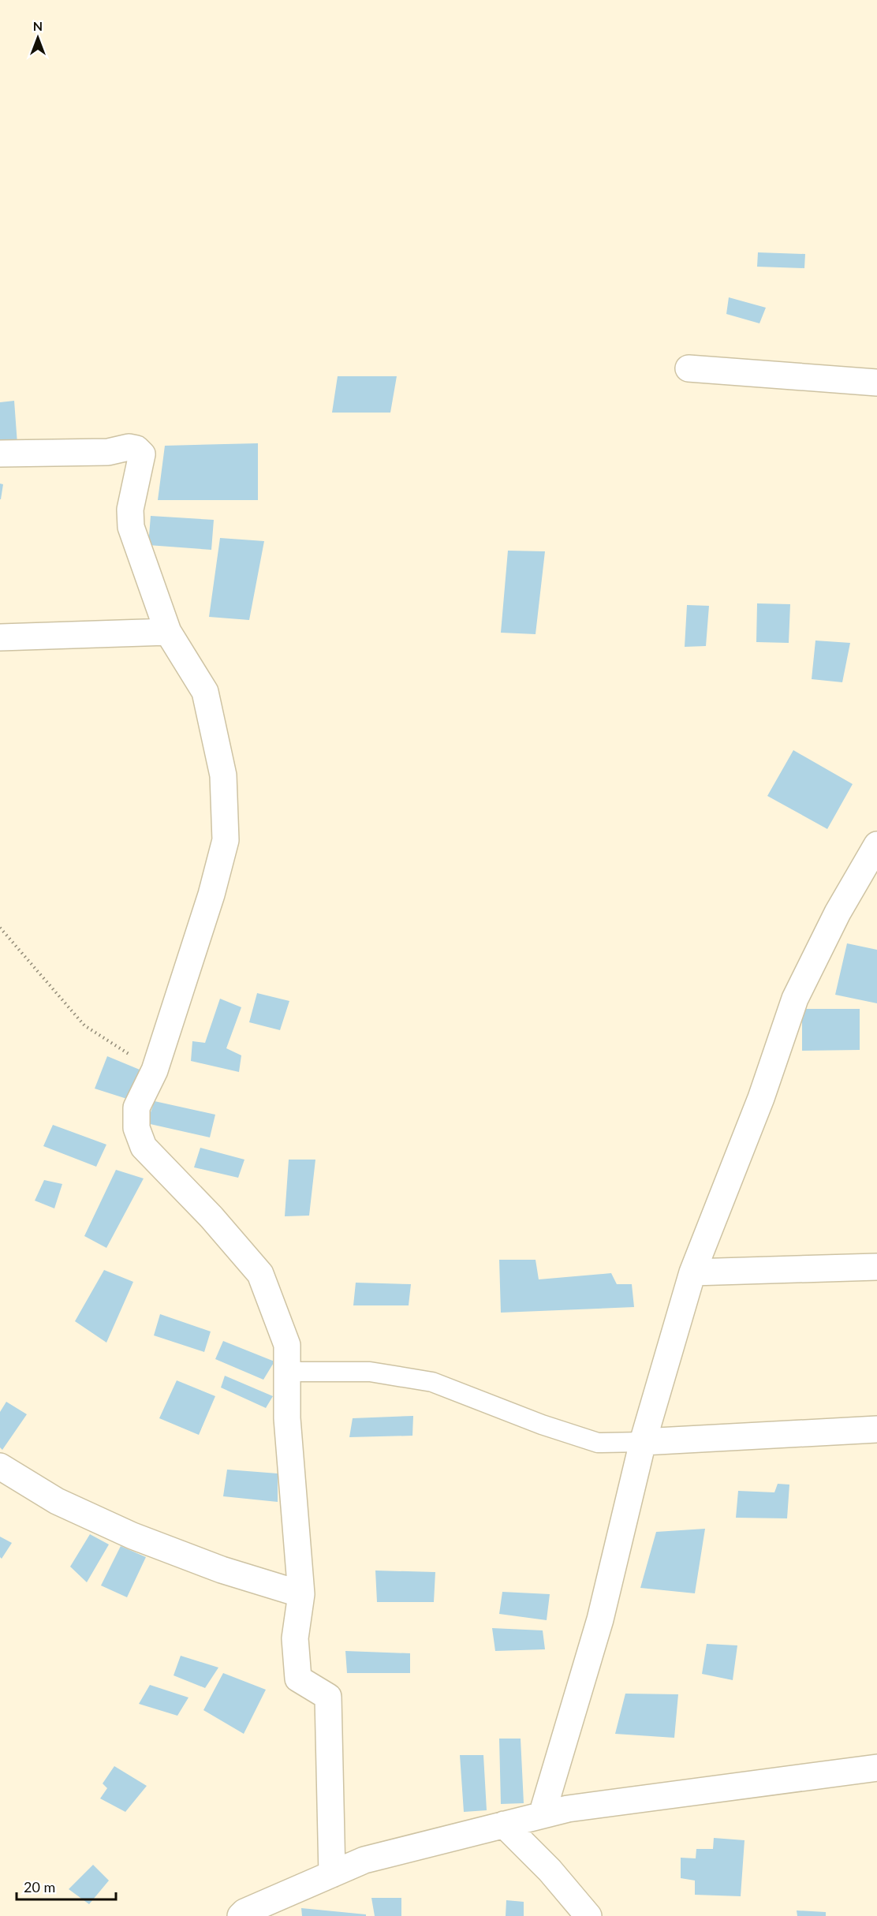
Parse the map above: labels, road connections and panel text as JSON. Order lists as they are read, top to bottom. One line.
{"scale_bar":"20 m","north":"top"}
